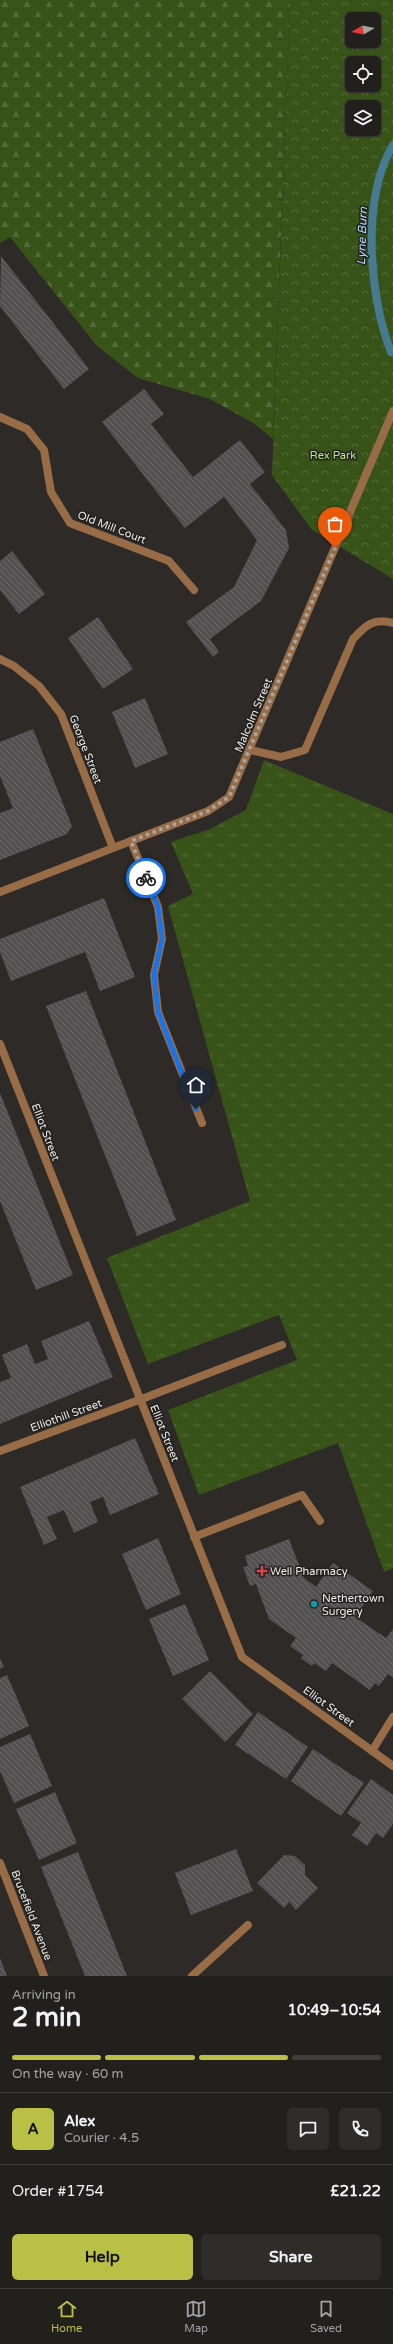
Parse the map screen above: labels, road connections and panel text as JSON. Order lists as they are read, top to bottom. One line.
{"streets":{"street":["Old Mill Court","Malcolm Street","George Street","Elliot Street","Elliothill Street","Brucefield Avenue"]},"crossings":[["Malcolm Street","George Street"],["Elliot Street","Elliothill Street"]],"water":["Lyne Burn"],"parks":["Rex Park"],"places":{"health":["Well Pharmacy"],"other":["Nethertown Surgery"]},"north":"left","page":{"heading":["2 min","Arriving in","10:49–10:54"],"panel":["Alex","Courier · 4.5","Order #1754","£21.22"],"bar":"On the way · 60 m","round":"A","buttons":["Help","Share"],"tabs":["Home","Map","Saved"]}}
